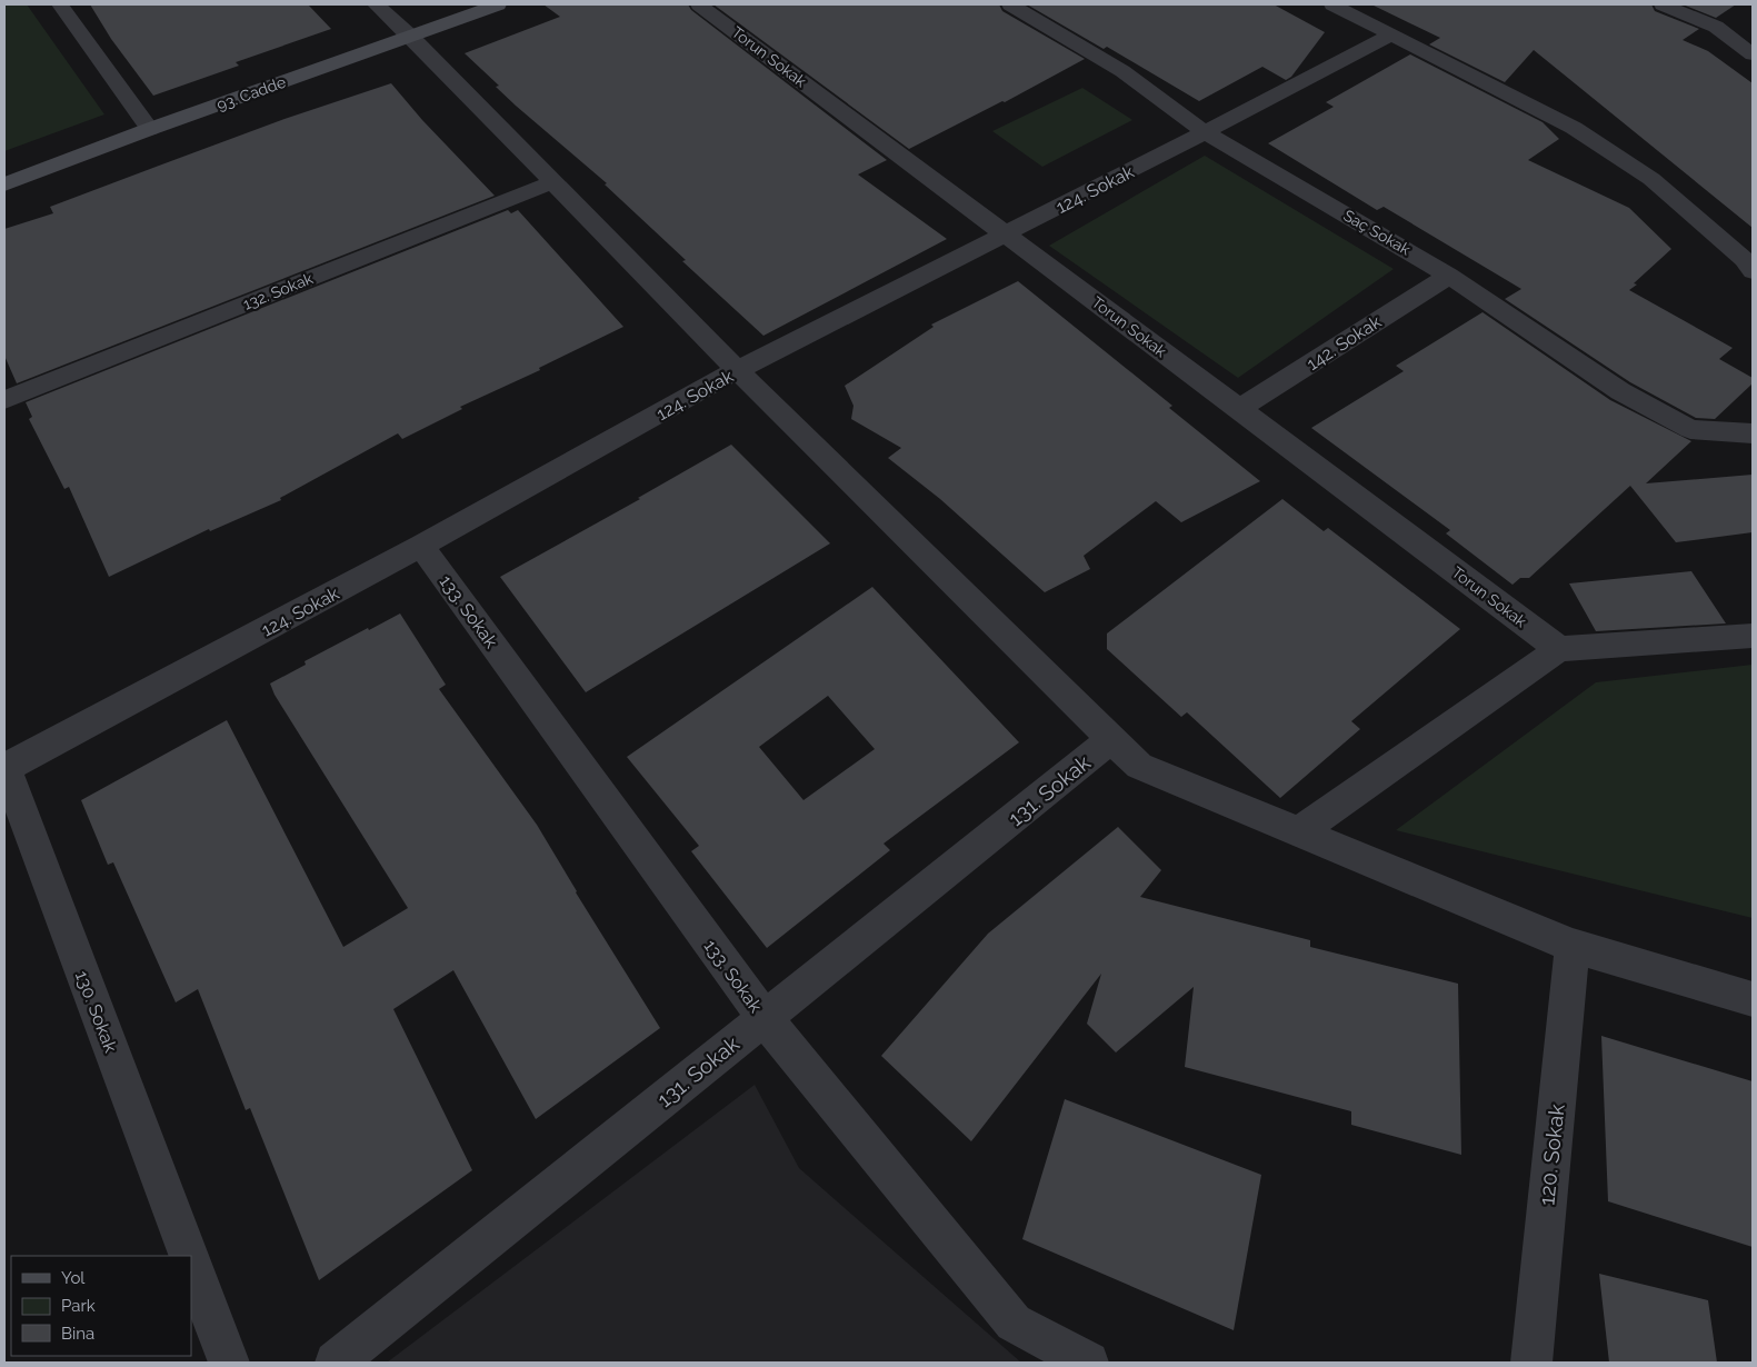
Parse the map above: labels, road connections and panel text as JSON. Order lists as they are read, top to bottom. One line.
{"streets":{"main road":["93. Cadde"],"street":["Torun Sokak","124. Sokak","Saç Sokak","132. Sokak","142. Sokak","133. Sokak","131. Sokak","130. Sokak","120. Sokak"]},"crossings":[["Torun Sokak","124. Sokak"],["Torun Sokak","142. Sokak"],["124. Sokak","Saç Sokak"],["124. Sokak","133. Sokak"],["124. Sokak","130. Sokak"],["Saç Sokak","142. Sokak"],["133. Sokak","131. Sokak"]],"legend":["Yol","Park","Bina"]}
